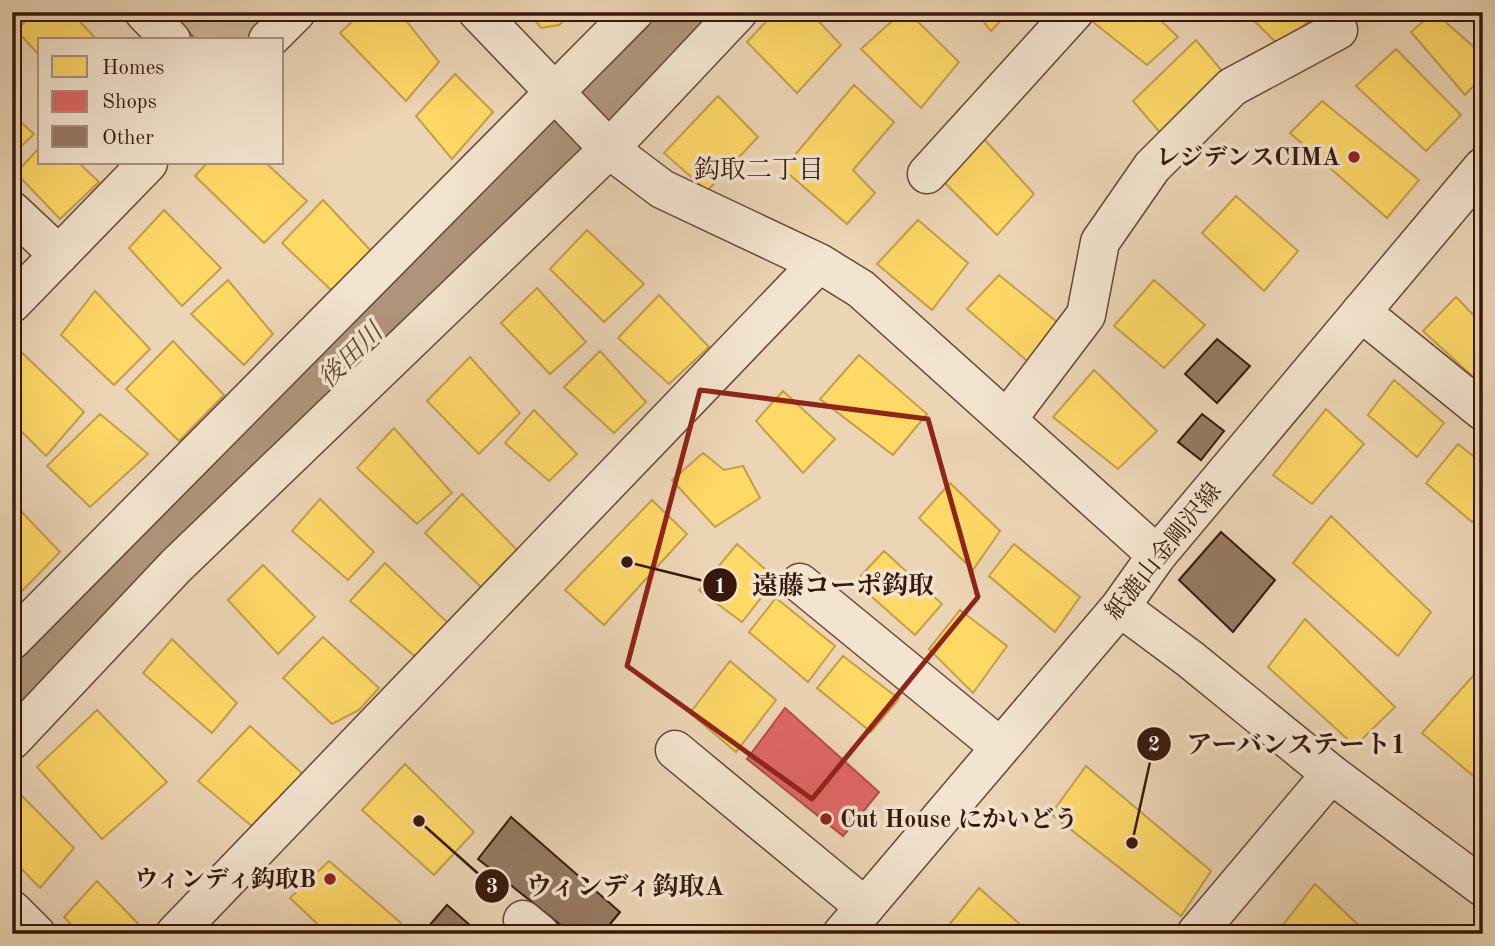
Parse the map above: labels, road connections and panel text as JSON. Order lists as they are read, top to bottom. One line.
{"streets":{"street":["紙漉山金剛沢線"]},"districts":["鈎取二丁目"],"water":["後田川"],"places":["レジデンスCIMA","遠藤コーポ鈎取","Cut House にかいどう","ウィンディ鈎取A","アーバンステート1","ウィンディ鈎取B"],"legend":["Homes","Shops","Other"]}
